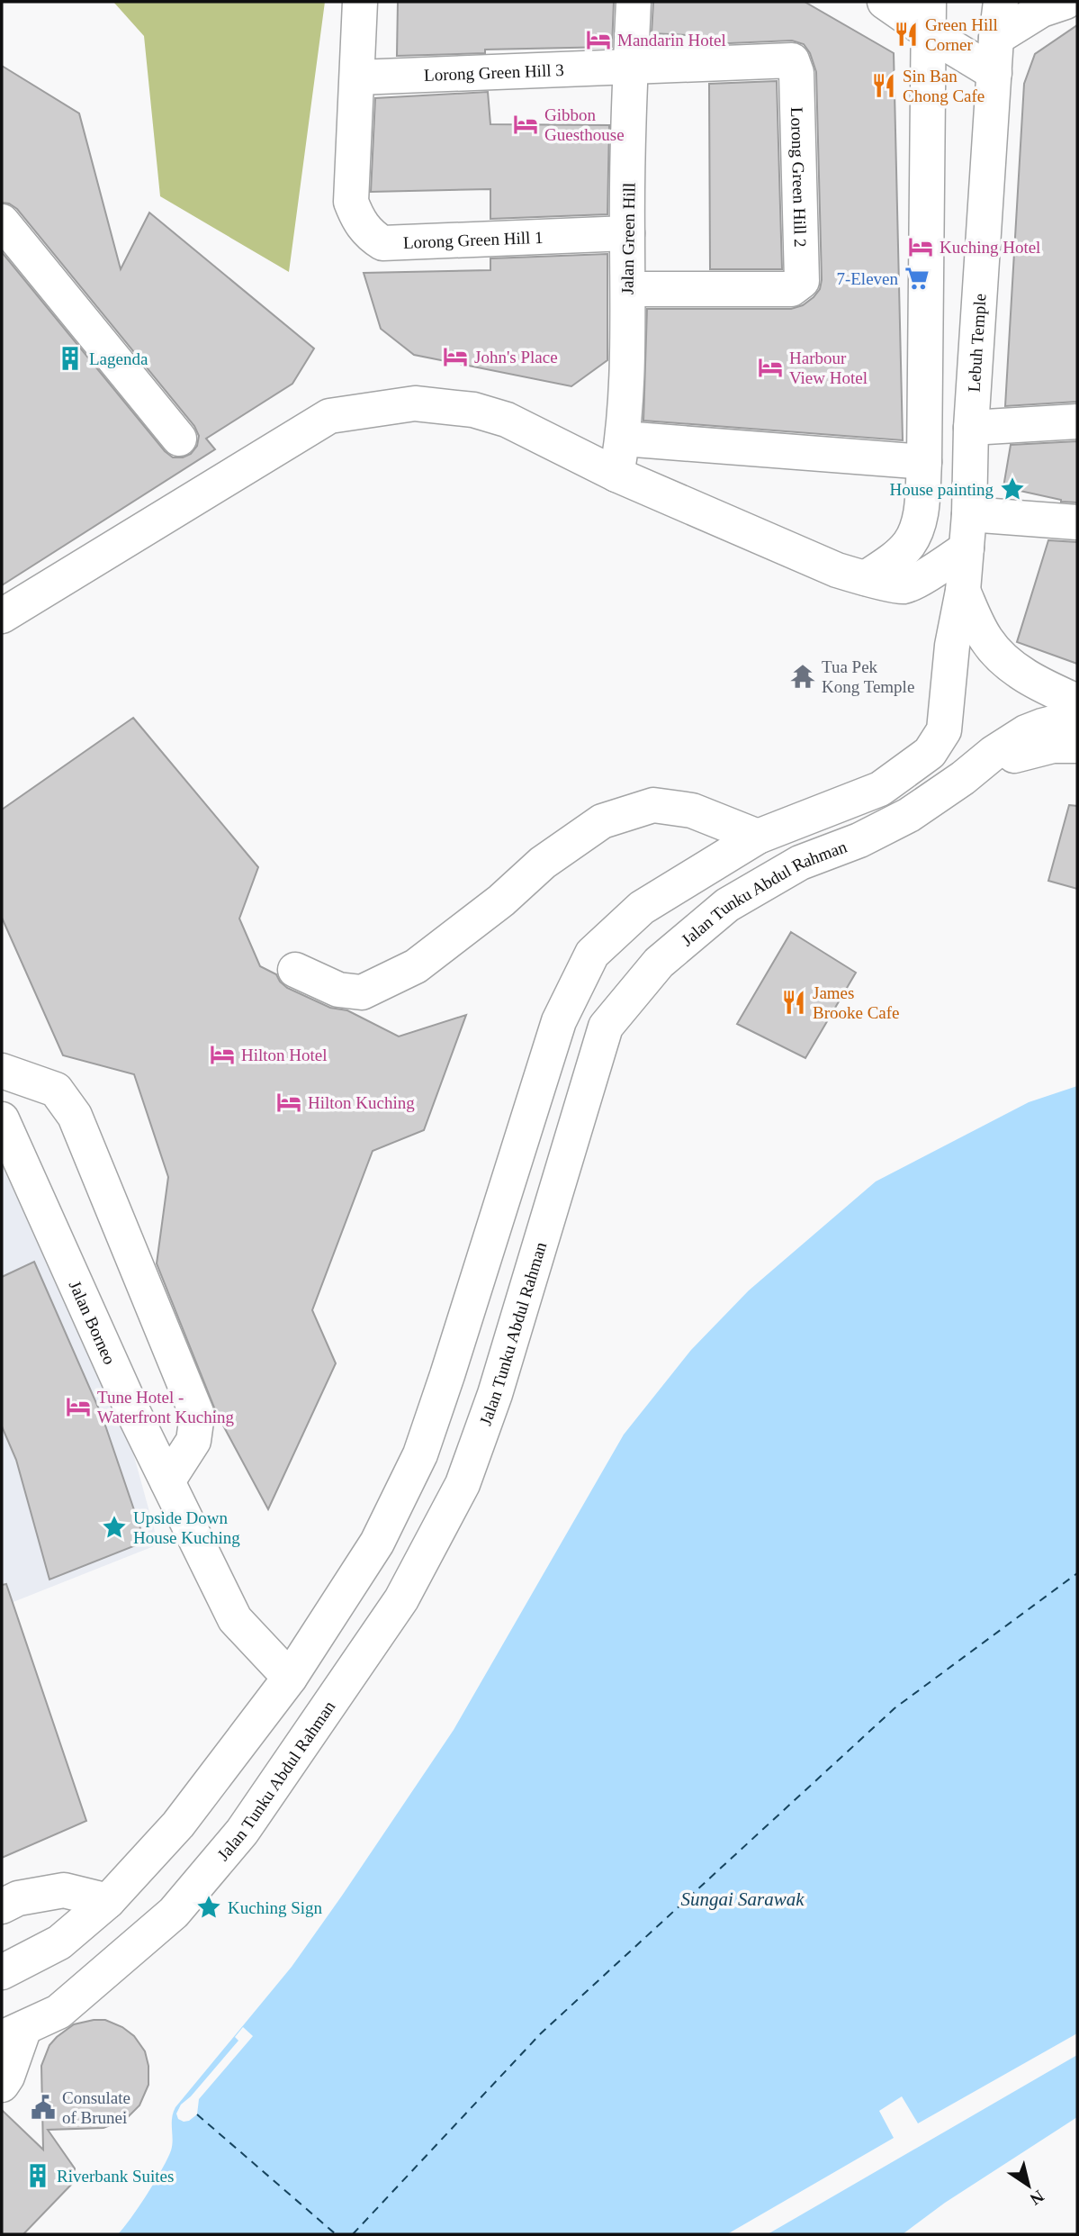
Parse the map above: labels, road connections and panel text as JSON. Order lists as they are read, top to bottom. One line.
{"streets":{"main road":["Lorong Green Hill 3","Lorong Green Hill 2","Jalan Green Hill","Lorong Green Hill 1","Lebuh Temple","Jalan Tunku Abdul Rahman","Jalan Borneo"]},"crossings":[["Lorong Green Hill 3","Lorong Green Hill 2"],["Lorong Green Hill 3","Jalan Green Hill"],["Lorong Green Hill 3","Lorong Green Hill 1"],["Lorong Green Hill 2","Jalan Green Hill"],["Jalan Green Hill","Lorong Green Hill 1"]],"water":["Sungai Sarawak"],"places":{"restaurant":["Green Hill Corner","Sin Ban Chong Cafe","James Brooke Cafe"],"hotel":["Mandarin Hotel","Gibbon Guesthouse","Kuching Hotel","John's Place","Harbour View Hotel","Hilton Hotel","Hilton Kuching","Tune Hotel - Waterfront Kuching"],"supermarket":["7-Eleven"],"building":["Lagenda","Riverbank Suites"],"place":["House painting","Upside Down House Kuching","Kuching Sign"],"temple":["Tua Pek Kong Temple"],"public building":["Consulate of Brunei"]},"north":"bottom right"}
